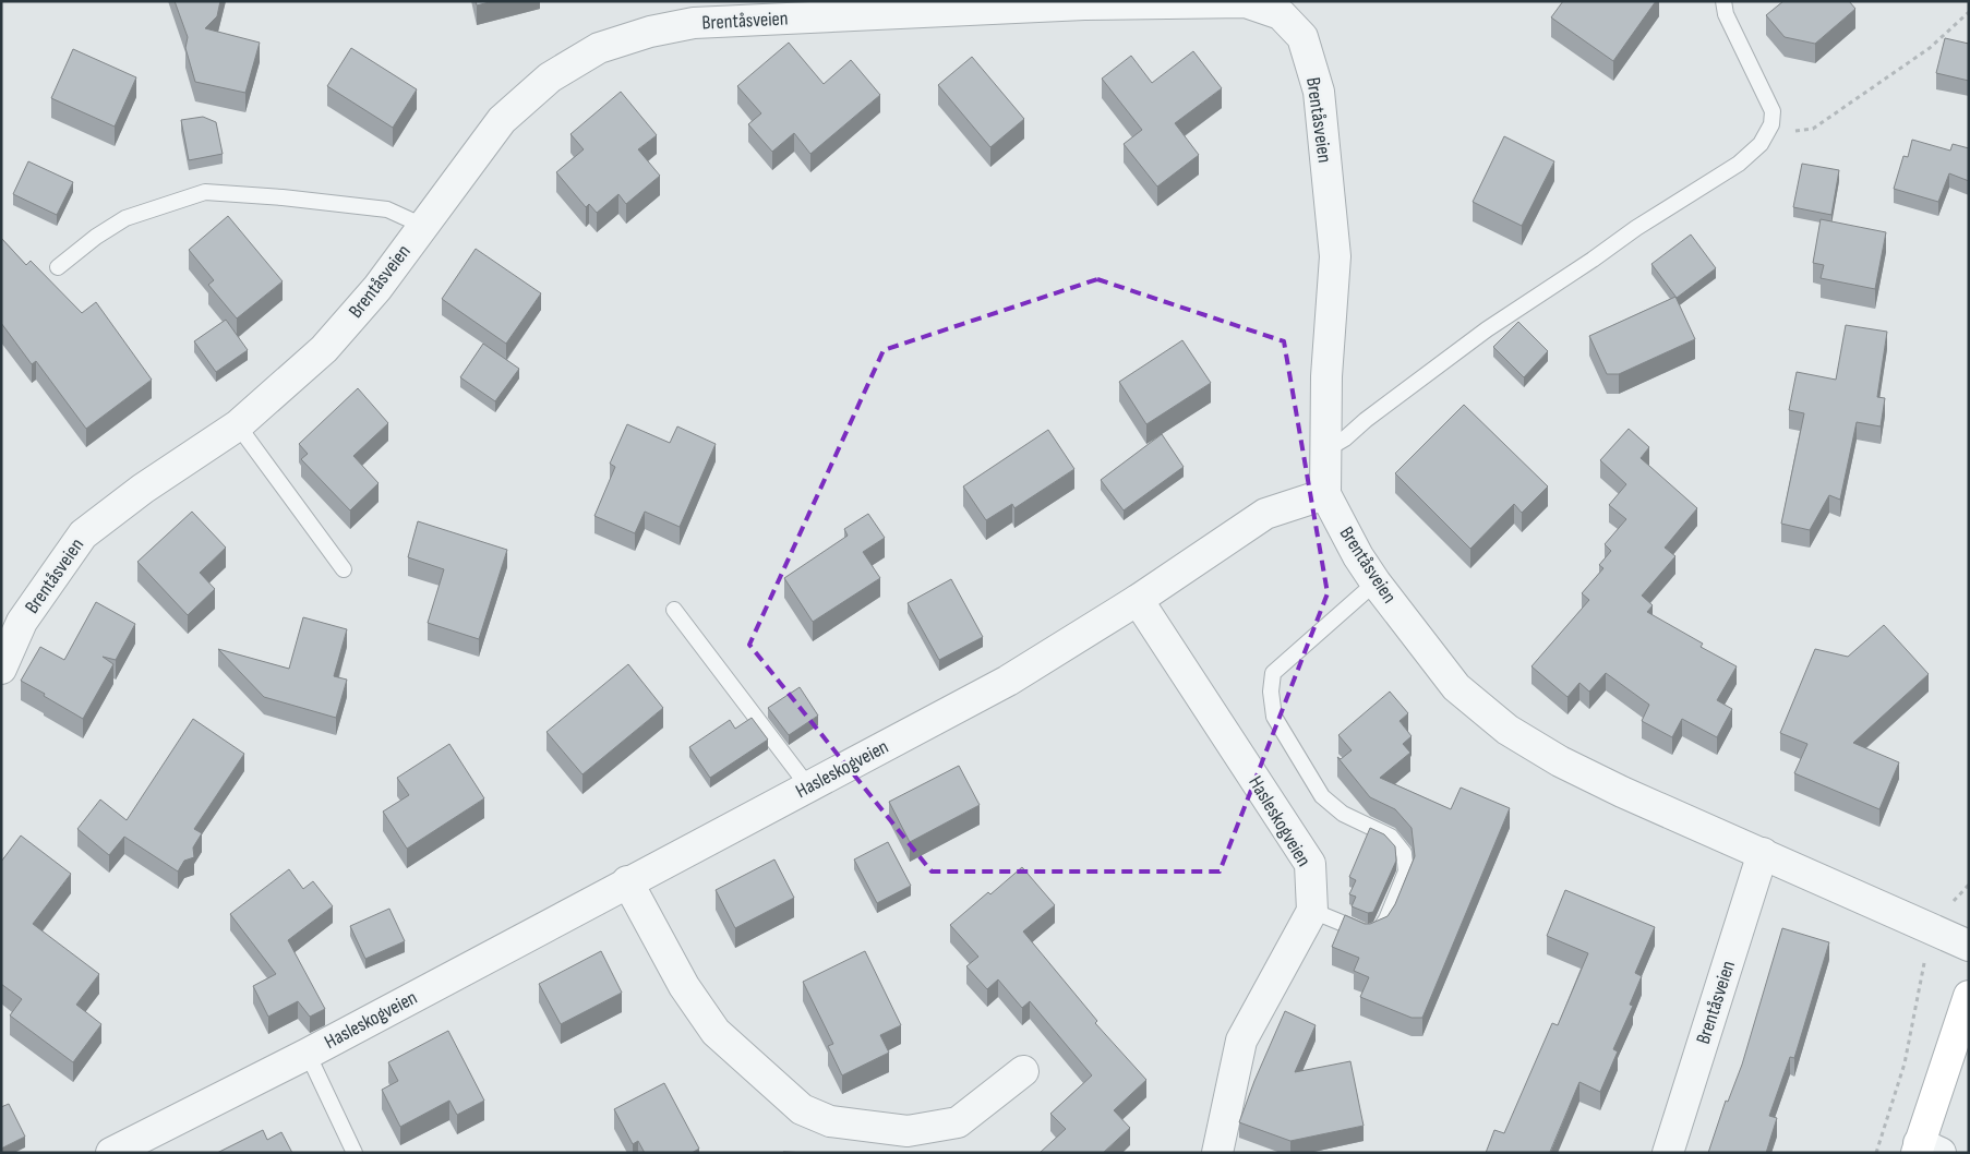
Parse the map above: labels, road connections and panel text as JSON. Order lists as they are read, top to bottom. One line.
{"streets":{"street":["Brentåsveien","Hasleskogveien"]},"crossings":[["Brentåsveien","Hasleskogveien"]]}
